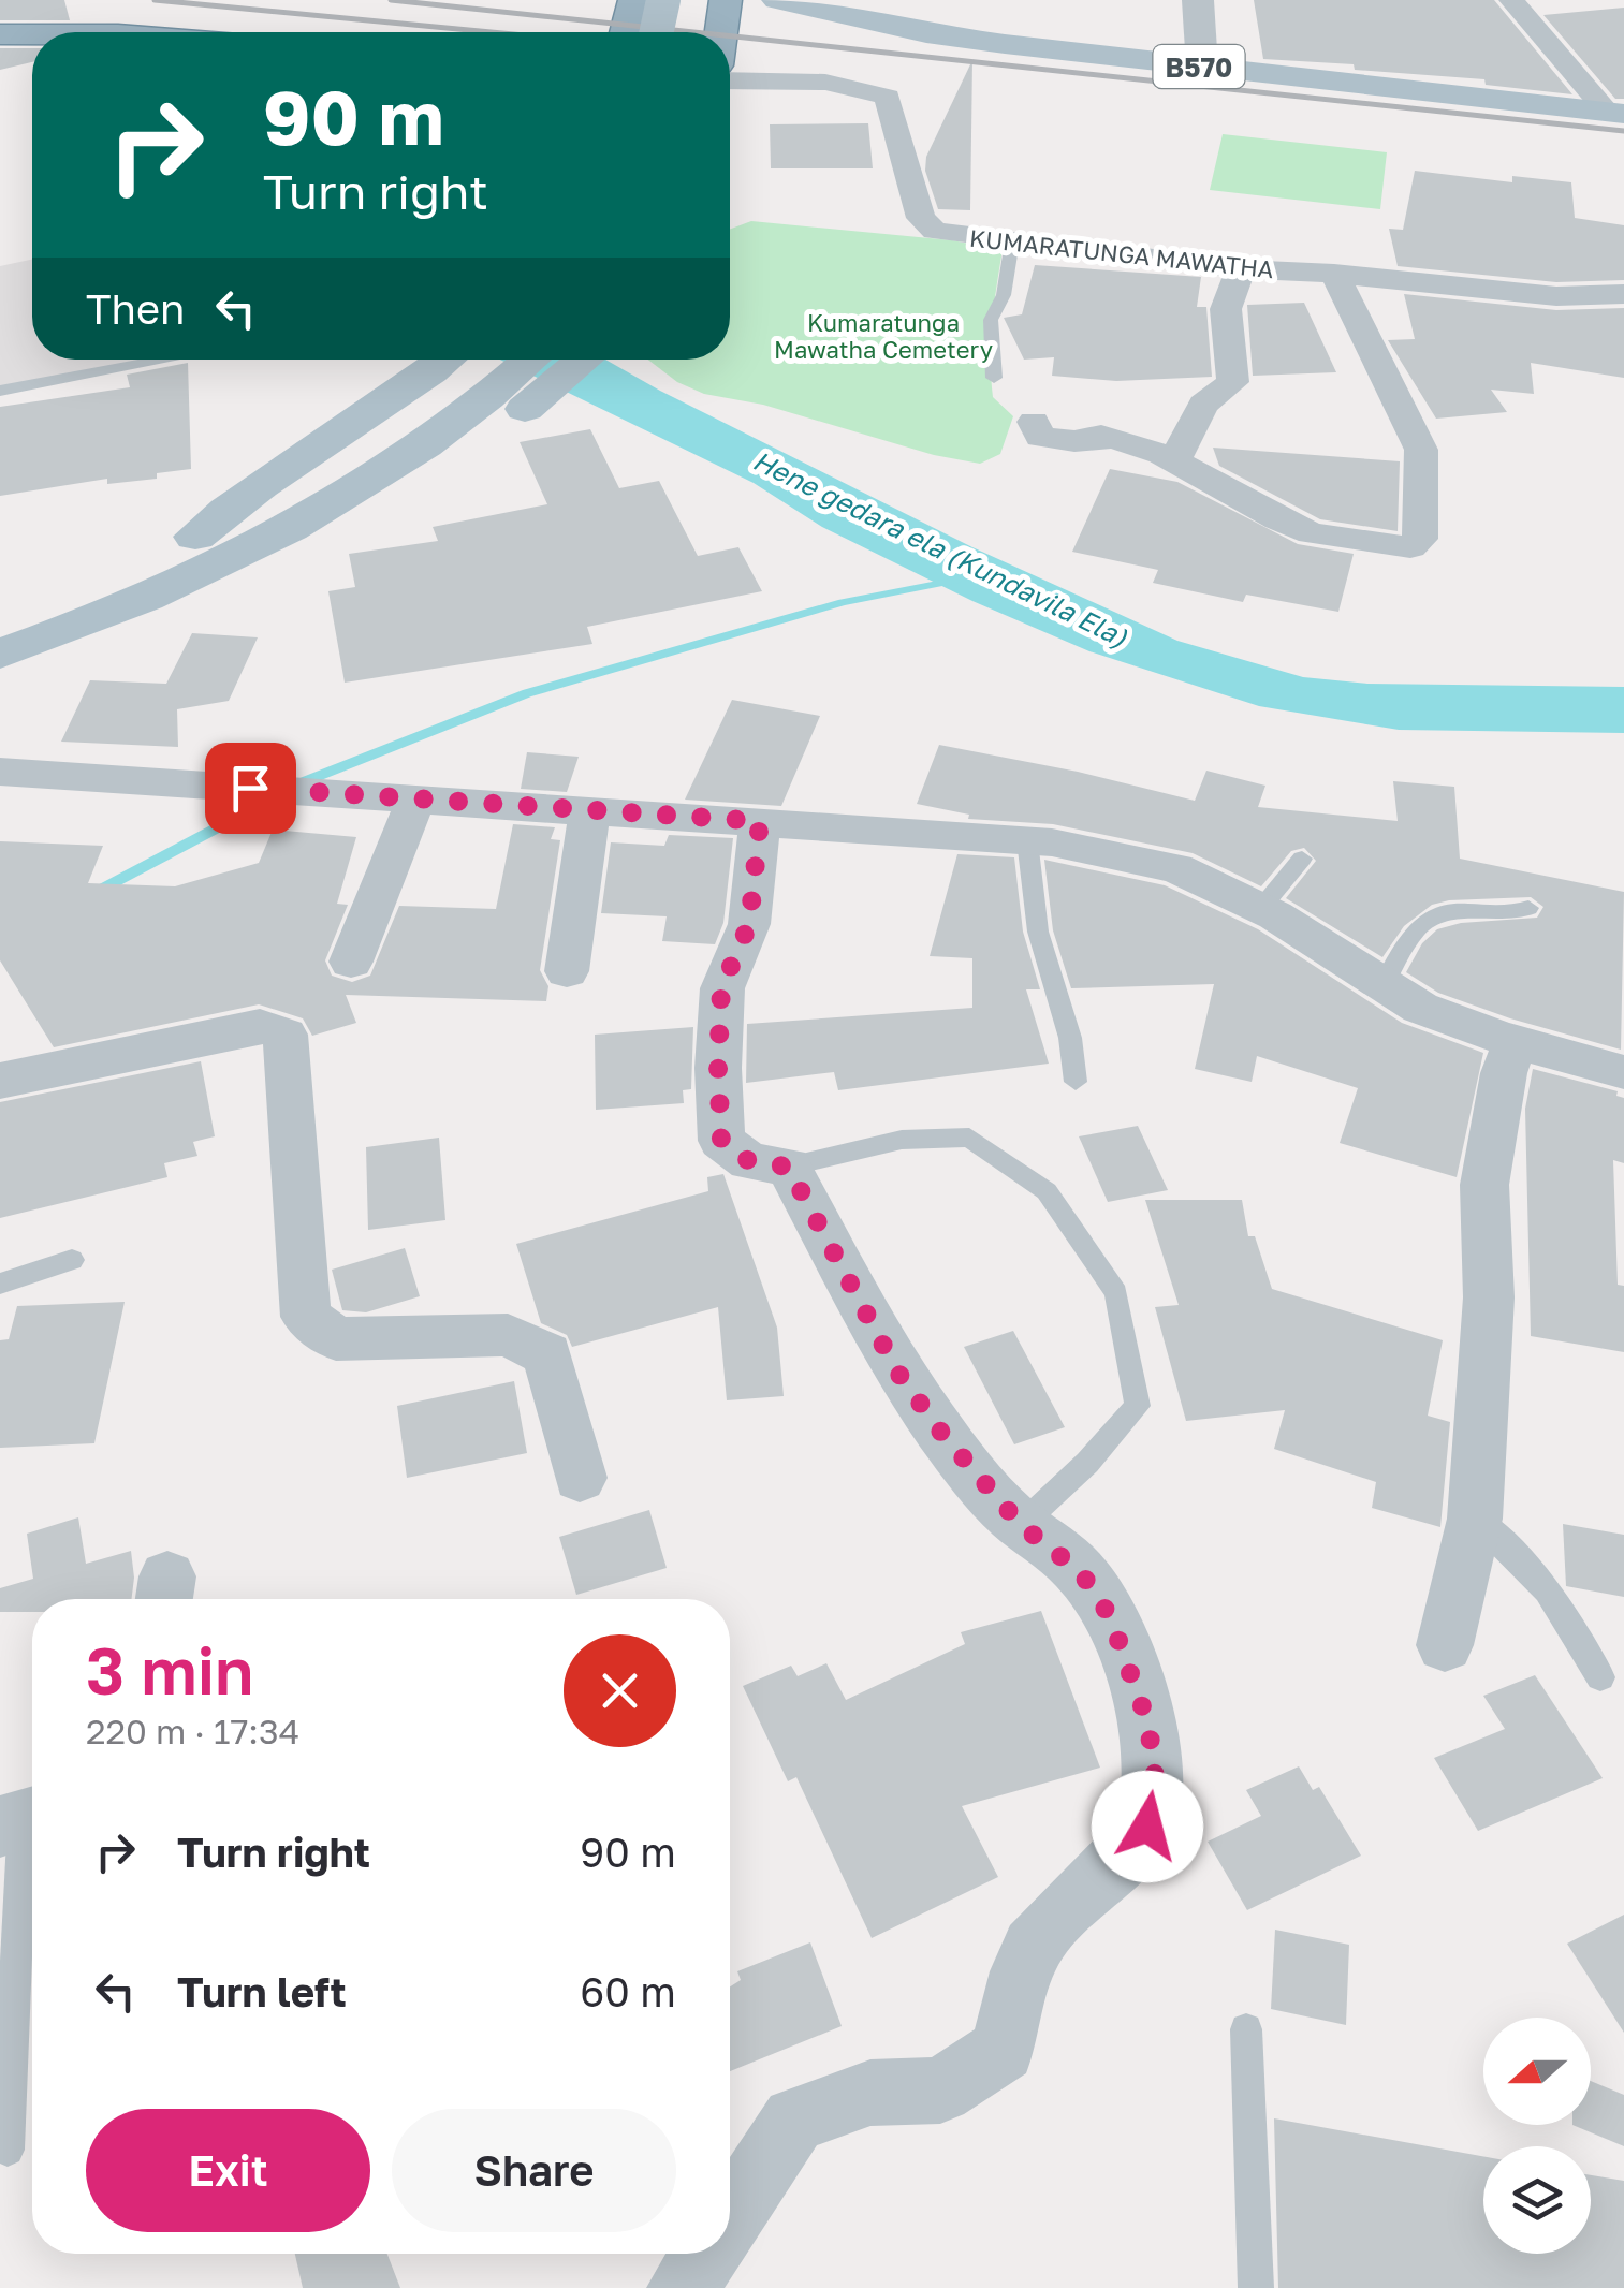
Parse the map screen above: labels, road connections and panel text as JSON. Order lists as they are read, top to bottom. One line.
{"streets":{"main road":["B570"],"street":["KUMARATUNGA MAWATHA"]},"water":["Hene gedara ela (Kundavila Ela)"],"parks":["Kumaratunga Mawatha Cemetery"],"north":"left","page":{"turn":["90 m","Turn right"],"then":"Then","heading":["3 min","220 m · 17:34"],"list":[{"name":"Turn right","value":"90 m"},{"name":"Turn left","value":"60 m"}],"buttons":["Exit","Share"]}}
